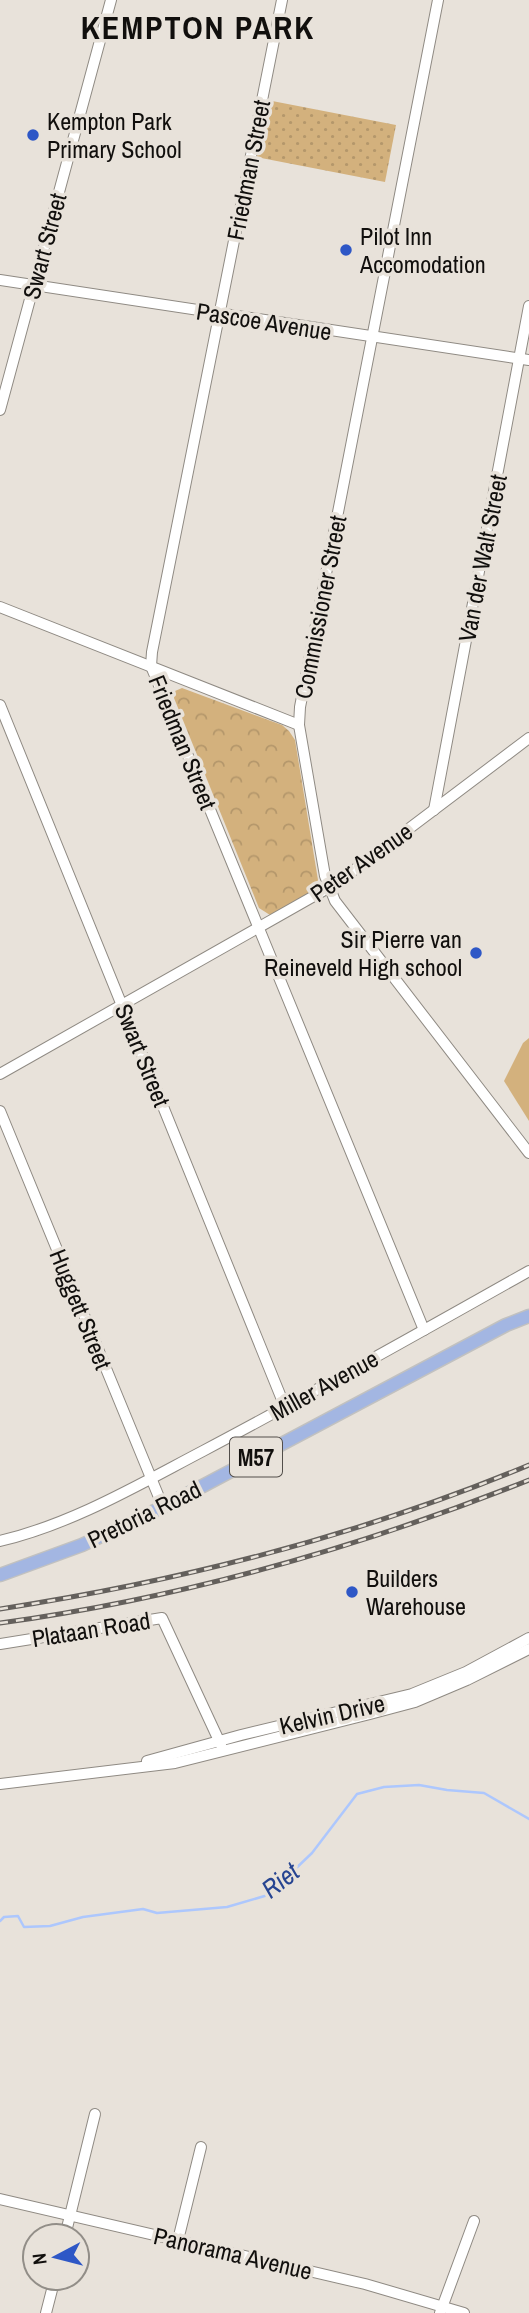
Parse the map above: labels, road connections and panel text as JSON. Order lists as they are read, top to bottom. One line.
{"streets":{"main road":["M57","Pretoria Road"],"street":["Friedman Street","Swart Street","Pascoe Avenue","Van der Walt Street","Commissioner Street","Peter Avenue","Huggett Street","Miller Avenue","Plataan Road","Kelvin Drive","Panorama Avenue"]},"crossings":[["Friedman Street","Pascoe Avenue"],["Friedman Street","Peter Avenue"],["Friedman Street","Miller Avenue"],["Swart Street","Pascoe Avenue"],["Swart Street","Peter Avenue"],["Swart Street","Miller Avenue"],["Pascoe Avenue","Van der Walt Street"],["Pascoe Avenue","Commissioner Street"],["Van der Walt Street","Peter Avenue"],["Commissioner Street","Peter Avenue"],["Huggett Street","Miller Avenue"],["Huggett Street","Pretoria Road"],["Plataan Road","Kelvin Drive"]],"districts":["KEMPTON PARK"],"water":["Riet"],"places":["Kempton Park Primary School","Pilot Inn Accomodation","Sir Pierre van Reineveld High school","Builders Warehouse"],"north":"left"}
